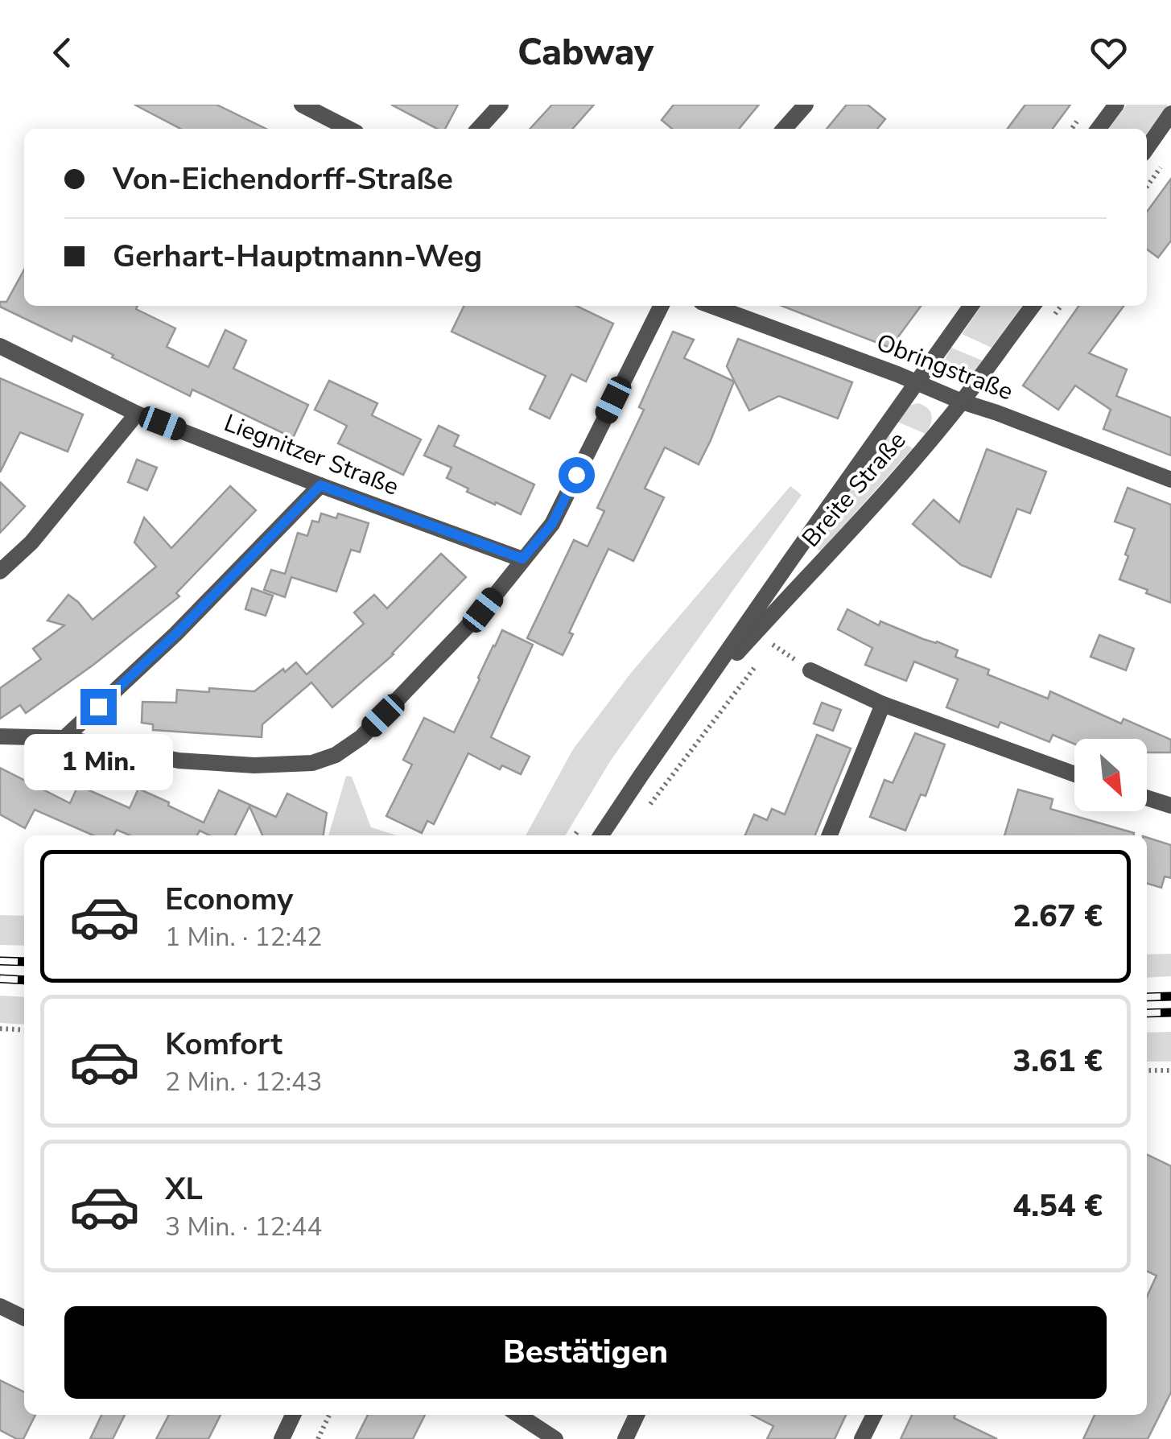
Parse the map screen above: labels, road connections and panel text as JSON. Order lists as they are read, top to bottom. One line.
{"streets":{"street":["Obringstraße","Liegnitzer Straße","Breite Straße"]},"crossings":[["Obringstraße","Breite Straße"]],"north":"bottom right","page":{"header":"Cabway","banner":["Von-Eichendorff-Straße","Gerhart-Hauptmann-Weg"],"bubble":"1 Min.","list":[{"name":"Economy","note":"1 Min. · 12:42","value":"2.67 €"},{"name":"Komfort","note":"2 Min. · 12:43","value":"3.61 €"},{"name":"XL","note":"3 Min. · 12:44","value":"4.54 €"}],"buttons":"Bestätigen"}}
